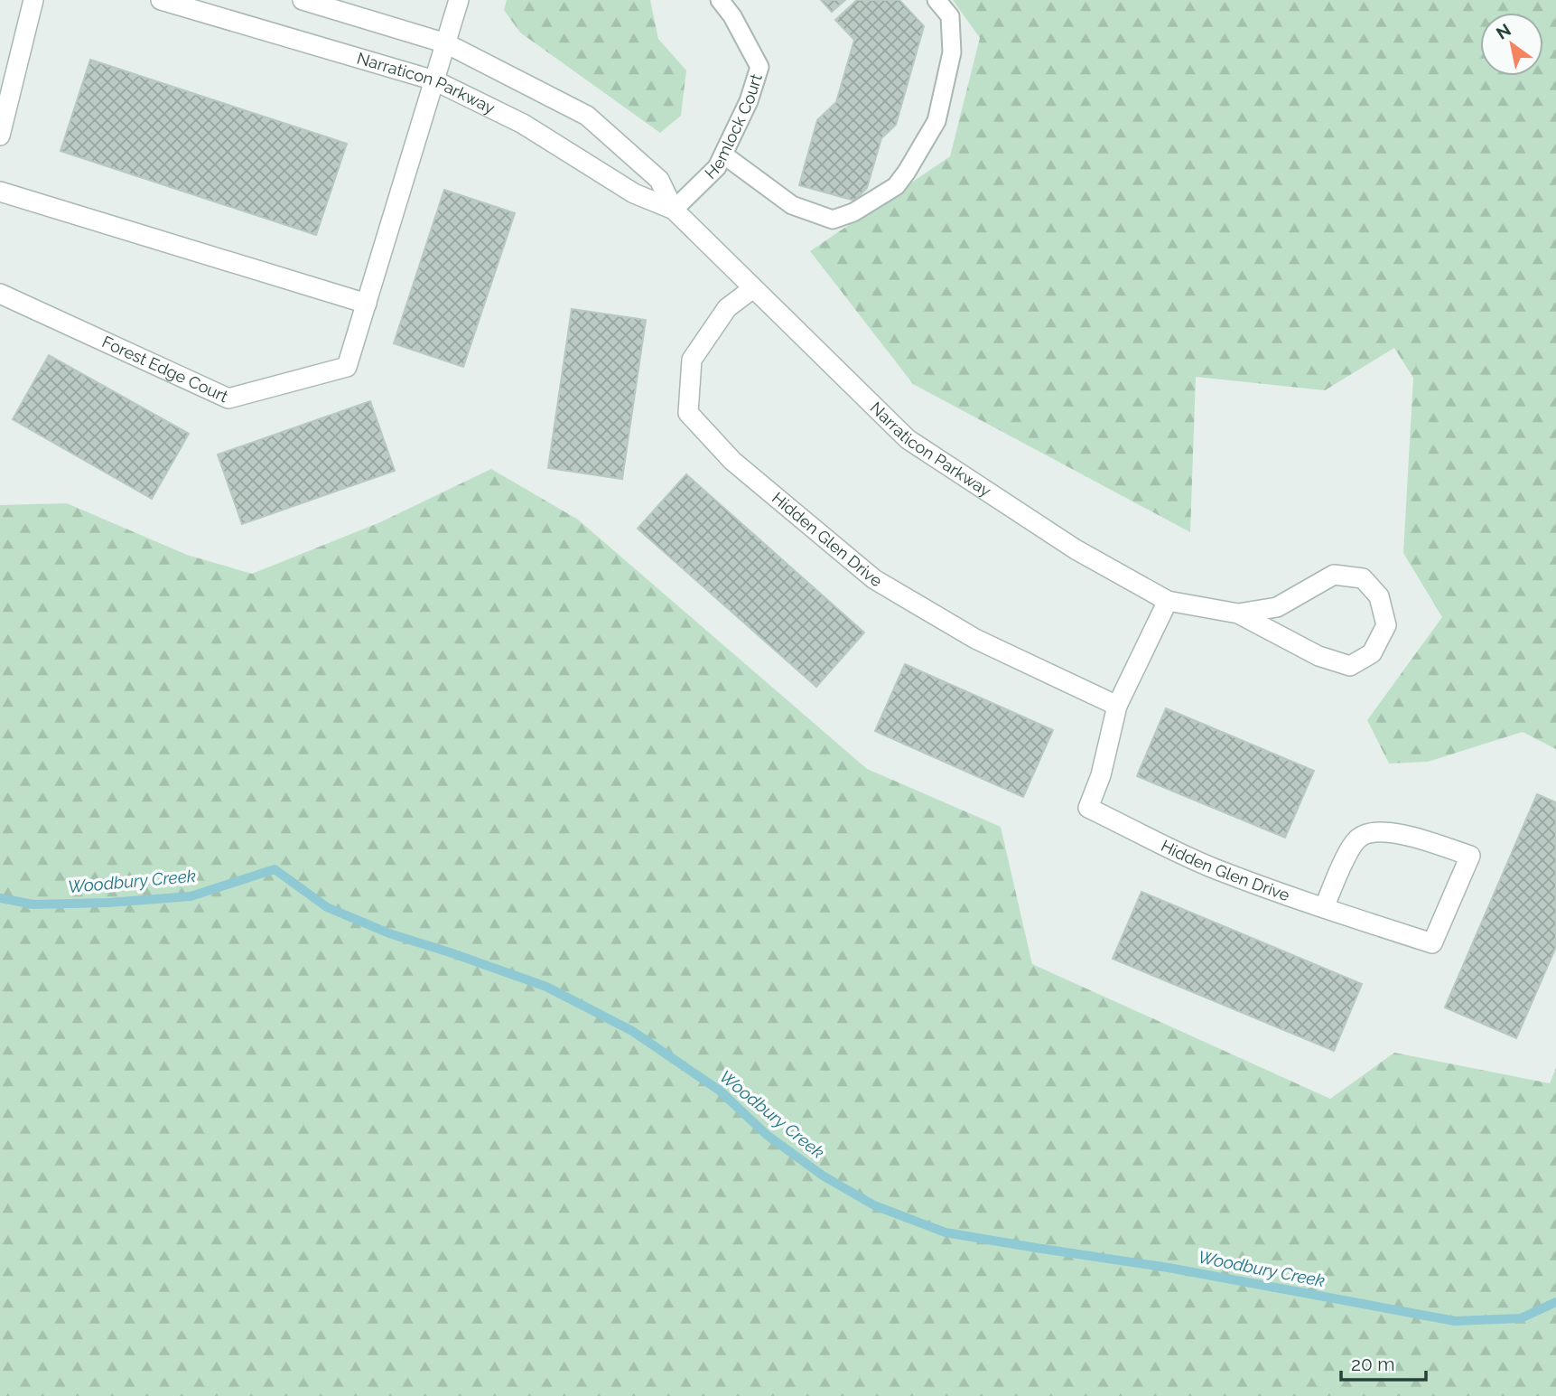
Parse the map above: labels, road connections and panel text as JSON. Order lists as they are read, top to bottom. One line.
{"streets":{"street":["Narraticon Parkway","Forest Edge Court","Hidden Glen Drive"],"lane":["Hemlock Court"]},"crossings":[["Narraticon Parkway","Hemlock Court"],["Narraticon Parkway","Forest Edge Court"],["Narraticon Parkway","Hidden Glen Drive"]],"water":["Woodbury Creek"],"scale_bar":"20 m","north":"top left"}
